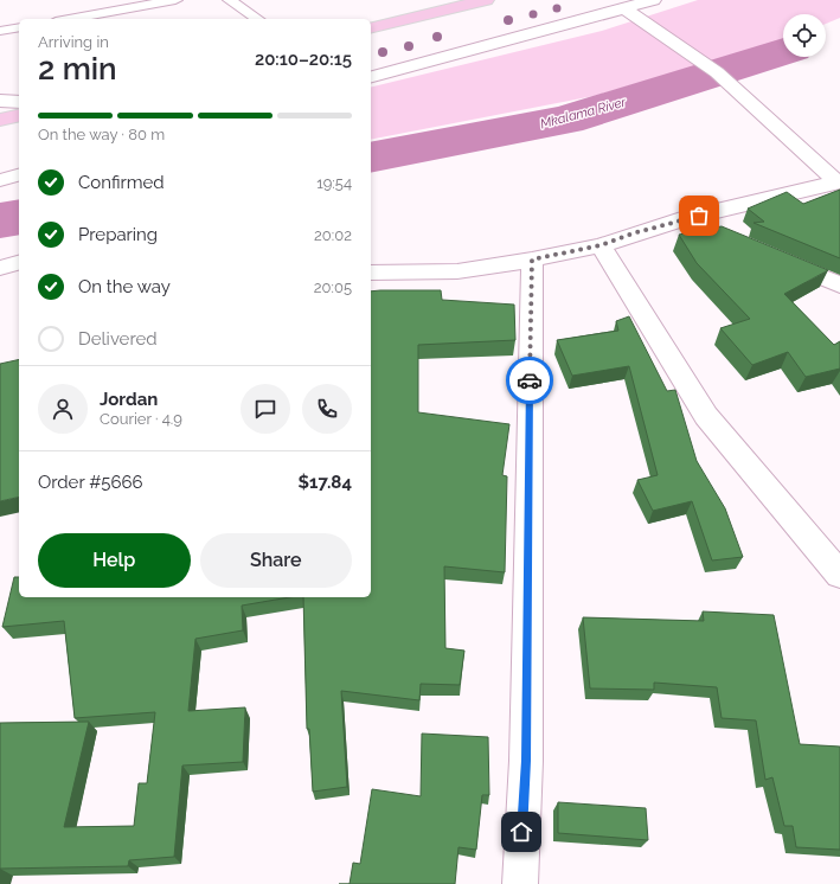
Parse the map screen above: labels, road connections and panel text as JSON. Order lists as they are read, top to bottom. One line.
{"water":["Mkalama River"],"page":{"heading":["2 min","Arriving in","20:10–20:15"],"panel":["Jordan","Courier · 4.9","Order #5666","$17.84"],"bar":"On the way · 80 m","list":[["Confirmed","19:54"],["Preparing","20:02"],["On the way","20:05"],"Delivered"],"buttons":["Help","Share"]}}
